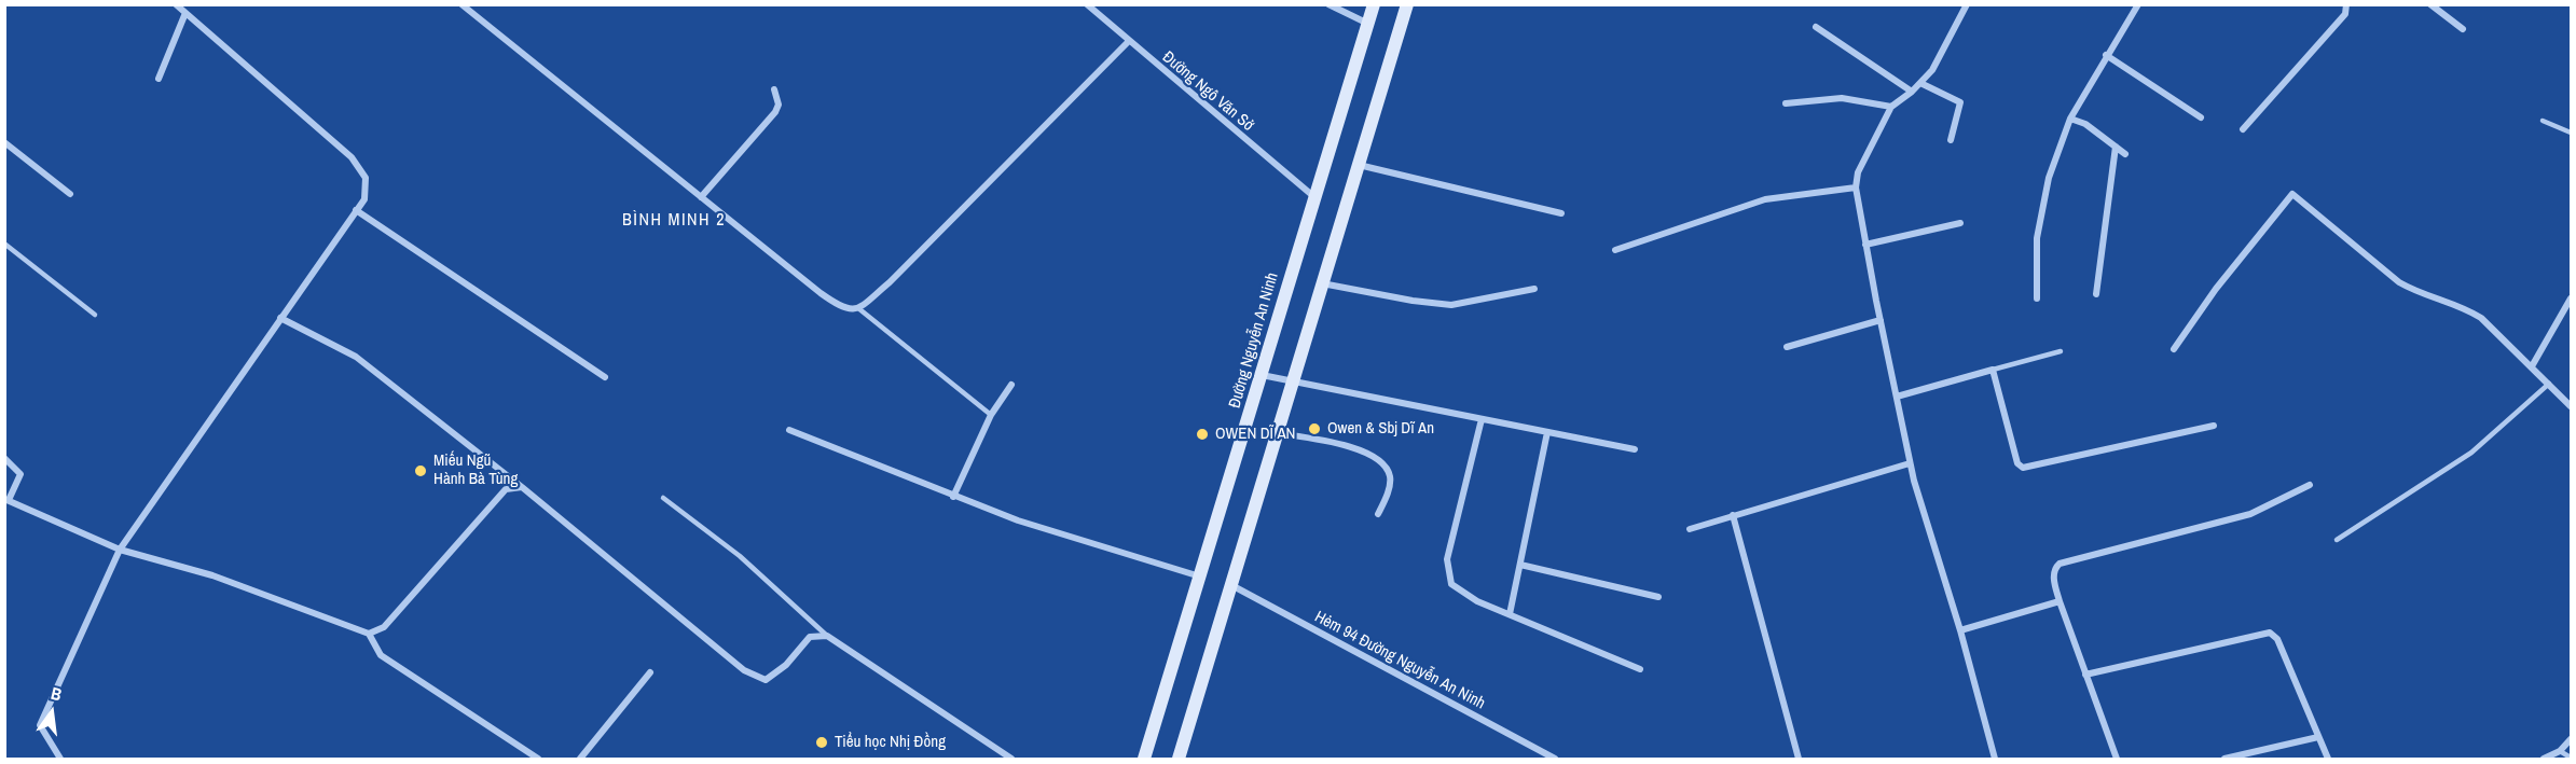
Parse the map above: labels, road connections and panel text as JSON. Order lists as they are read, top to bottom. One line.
{"streets":{"main road":["Đường Nguyễn An Ninh"],"street":["Đường Ngô Văn Sở","Hẻm 94 Đường Nguyễn An Ninh"]},"crossings":[["Đường Ngô Văn Sở","Đường Nguyễn An Ninh"]],"districts":["BÌNH MINH 2"],"places":["Owen & Sbj Dĩ An","OWEN DĨ AN","Miếu Ngũ Hành Bà Tùng","Tiểu học Nhị Đồng"],"north":"top"}
